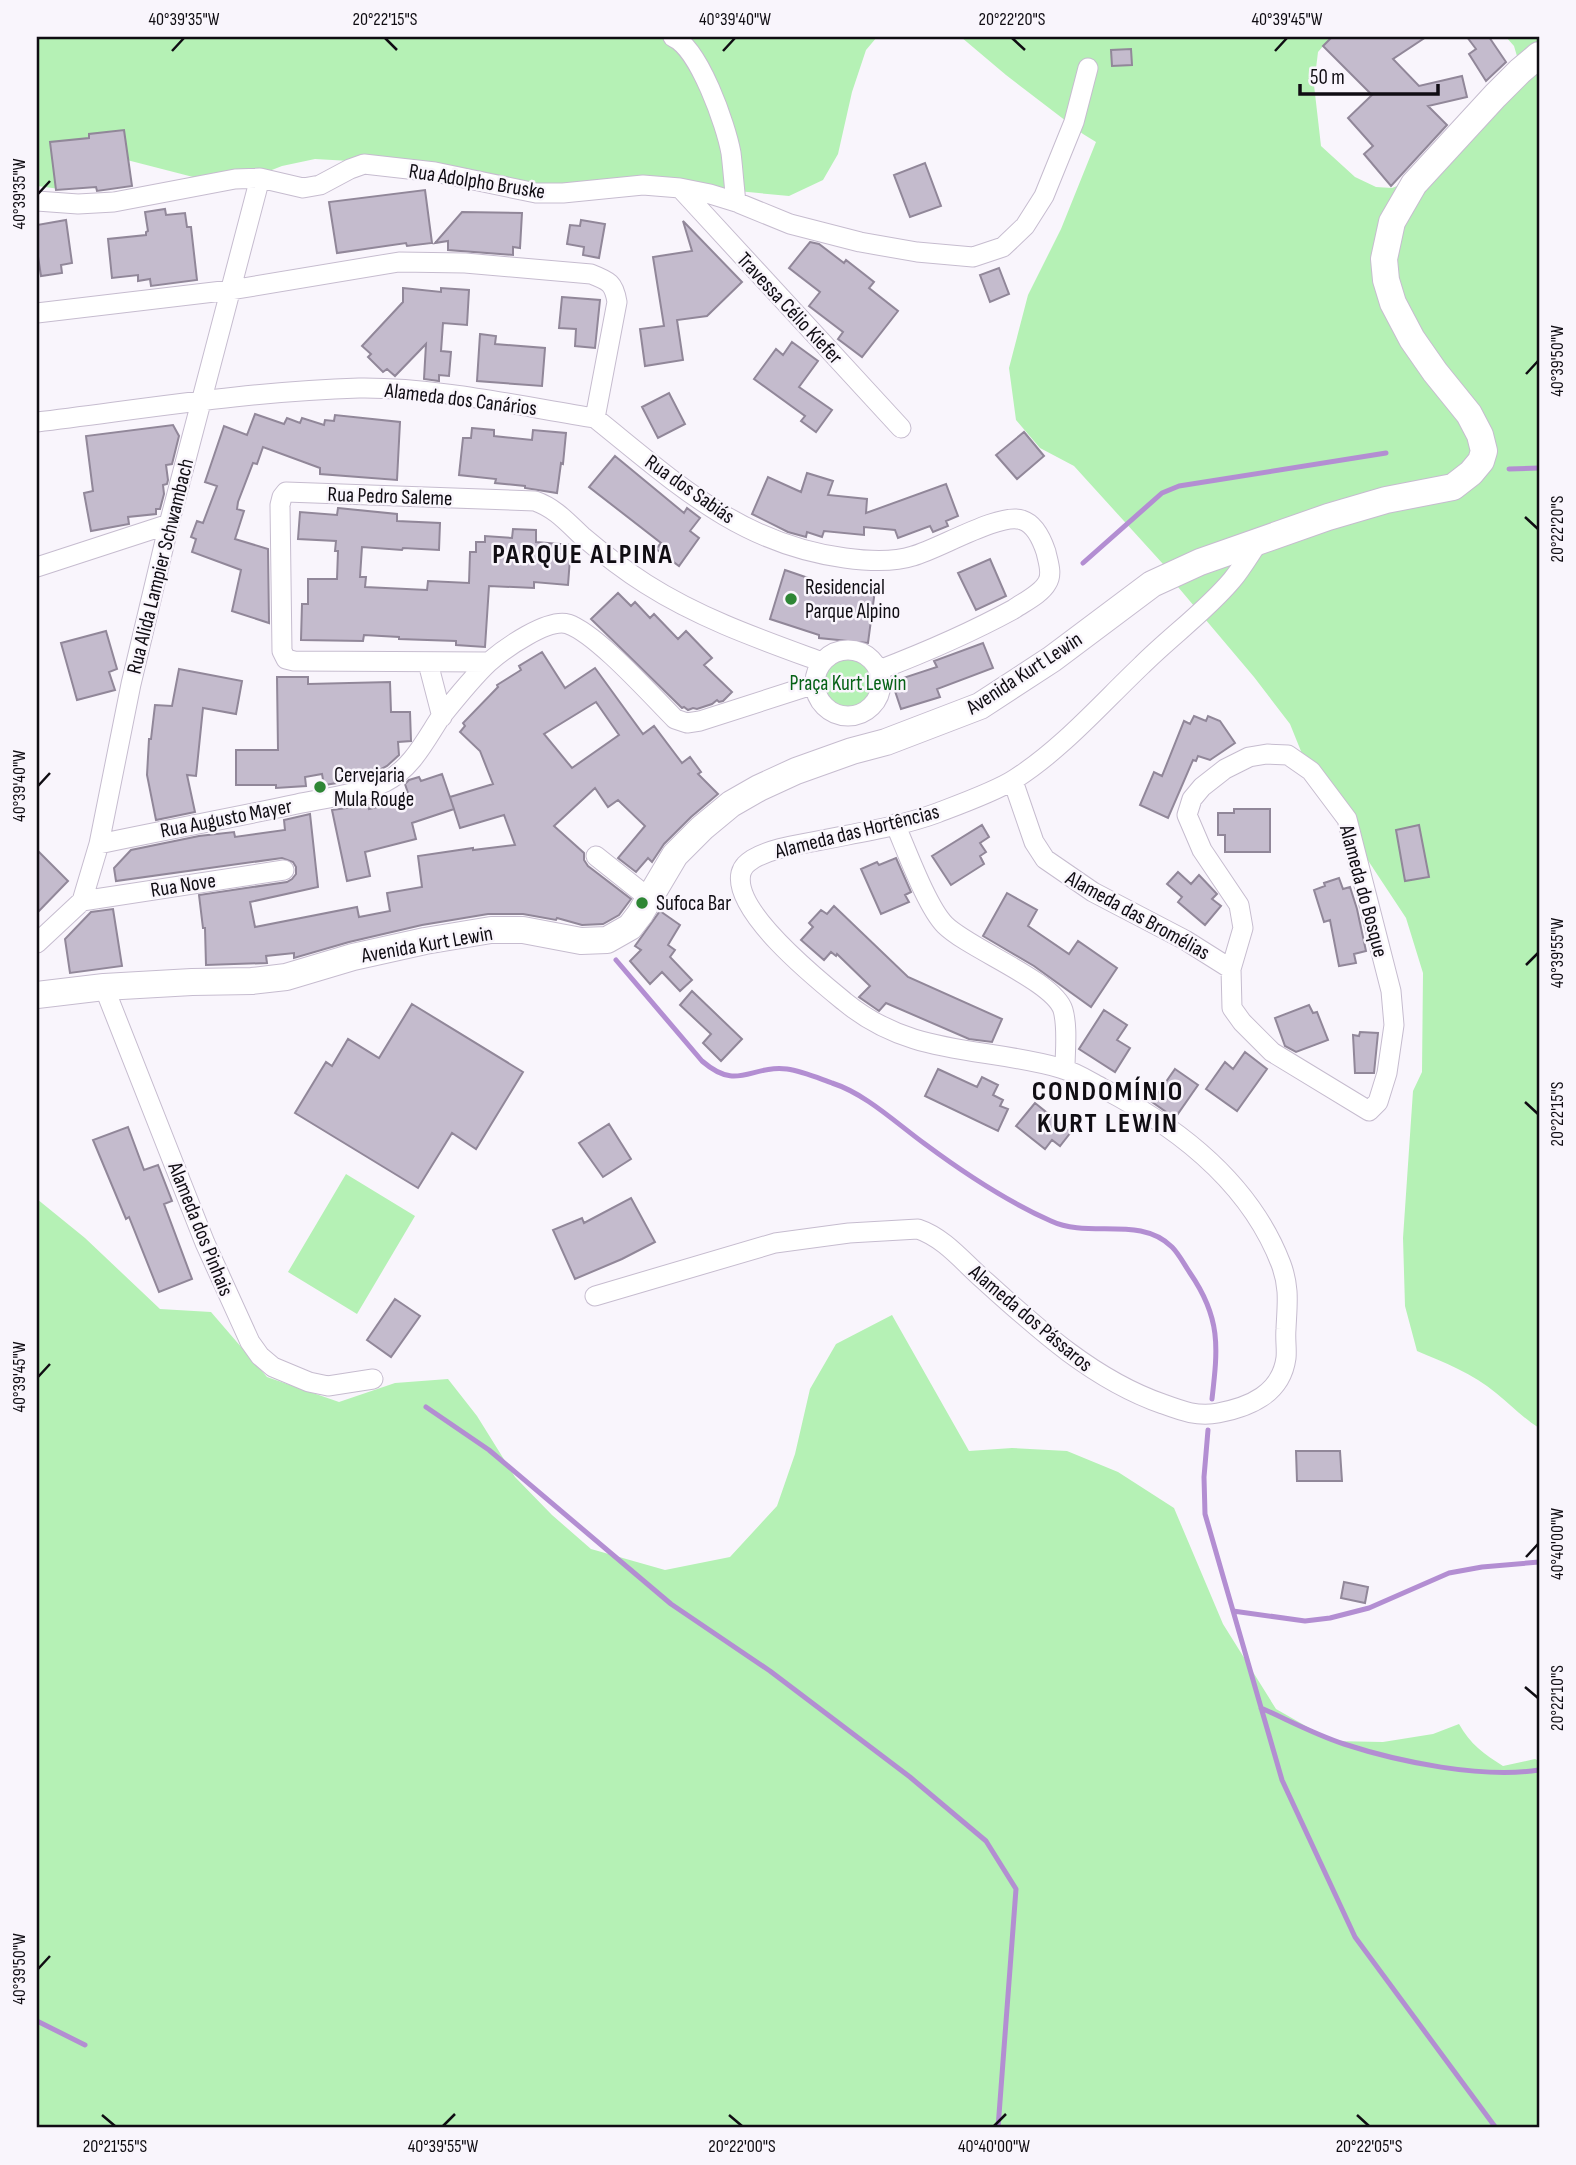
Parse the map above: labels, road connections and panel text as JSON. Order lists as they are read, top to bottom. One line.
{"streets":{"main road":["Avenida Kurt Lewin"],"street":["Rua Adolpho Bruske","Travessa Célio Kiefer","Alameda dos Canários","Rua dos Sabiás","Rua Pedro Saleme","Rua Alida Lampier Schwambach","Rua Augusto Mayer","Alameda das Hortências","Rua Nove","Alameda do Bosque","Alameda das Bromélias","Alameda dos Pinhais","Alameda dos Pássaros"]},"crossings":[["Rua Adolpho Bruske","Travessa Célio Kiefer"],["Rua Adolpho Bruske","Rua Alida Lampier Schwambach"],["Alameda dos Canários","Rua dos Sabiás"],["Alameda dos Canários","Rua Alida Lampier Schwambach"],["Rua dos Sabiás","Rua Pedro Saleme"],["Rua dos Sabiás","Rua Augusto Mayer"],["Rua Pedro Saleme","Rua Augusto Mayer"],["Rua Alida Lampier Schwambach","Rua Augusto Mayer"],["Avenida Kurt Lewin","Alameda das Hortências"],["Avenida Kurt Lewin","Alameda dos Pinhais"],["Alameda das Hortências","Alameda das Bromélias"],["Alameda das Hortências","Alameda dos Pássaros"],["Alameda do Bosque","Alameda das Bromélias"]],"districts":["PARQUE ALPINA","CONDOMÍNIO KURT LEWIN"],"parks":["Praça Kurt Lewin"],"places":["Residencial Parque Alpino","Cervejaria Mula Rouge","Sufoca Bar"],"scale_bar":"50 m","coordinates":["40°39'35\"W","20°22'15\"S","40°39'40\"W","20°22'20\"S","40°39'45\"W","40°39'50\"W","40°39'55\"W","40°40'00\"W","20°22'10\"S","20°21'55\"S","20°22'00\"S","20°22'05\"S"]}
